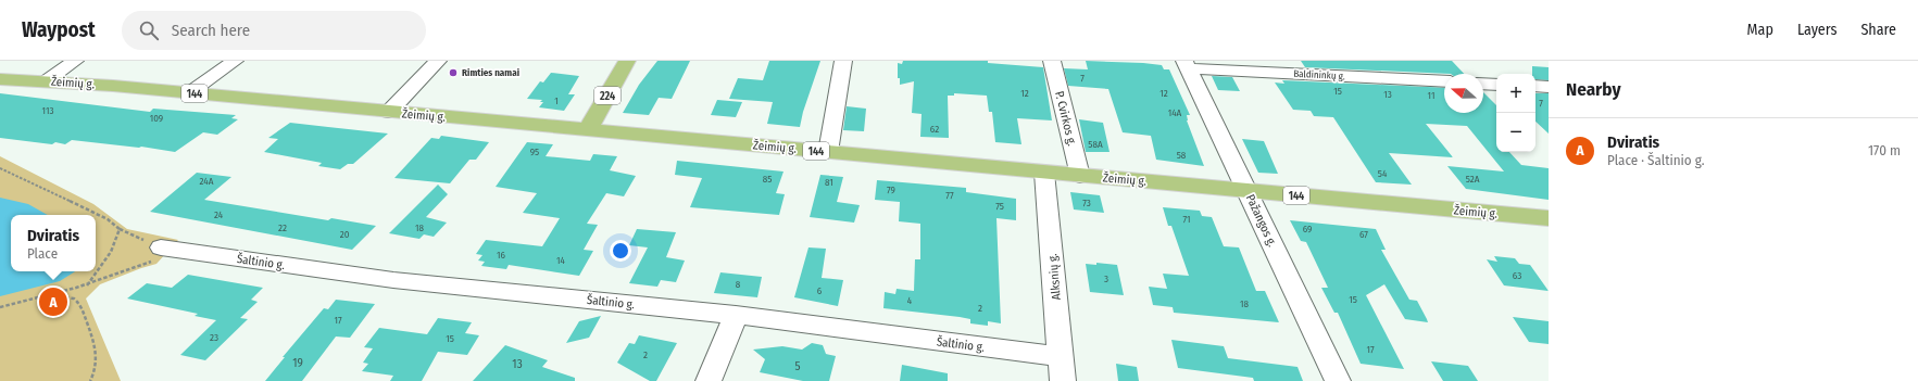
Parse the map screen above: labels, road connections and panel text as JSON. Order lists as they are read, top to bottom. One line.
{"streets":{"main road":["Žeimių g.","144","224"],"street":["Baldininkų g.","P. Cvirkos g.","Pažangos g.","Šaltinio g.","Alksnių g."]},"crossings":[["Baldininkų g.","Pažangos g."],["Žeimių g.","224"],["Žeimių g.","P. Cvirkos g."],["Žeimių g.","Pažangos g."],["Žeimių g.","Alksnių g."],["Šaltinio g.","Alksnių g."]],"places":["Rimties namai"],"house_numbers":["7","15","12","12","13","11","1","7","113","14A","109","62","58A","95","58","54","85","52A","24A","81","79","77","73","75","24","71","22","18","69","20","67","16","14","63","3","8","6","15","4","18","2","17","23","15","17","2","19","13","5"],"north":"left","page":{"header":"Waypost","search":"Search here","nav":["Map","Layers","Share"],"heading":"Nearby","map_buttons":["+","−"],"list":[{"mark":"A","name":"Dviratis","note":"Place · Šaltinio g.","value":"170 m"}],"popup":["Dviratis","Place"],"pins":"A"}}
